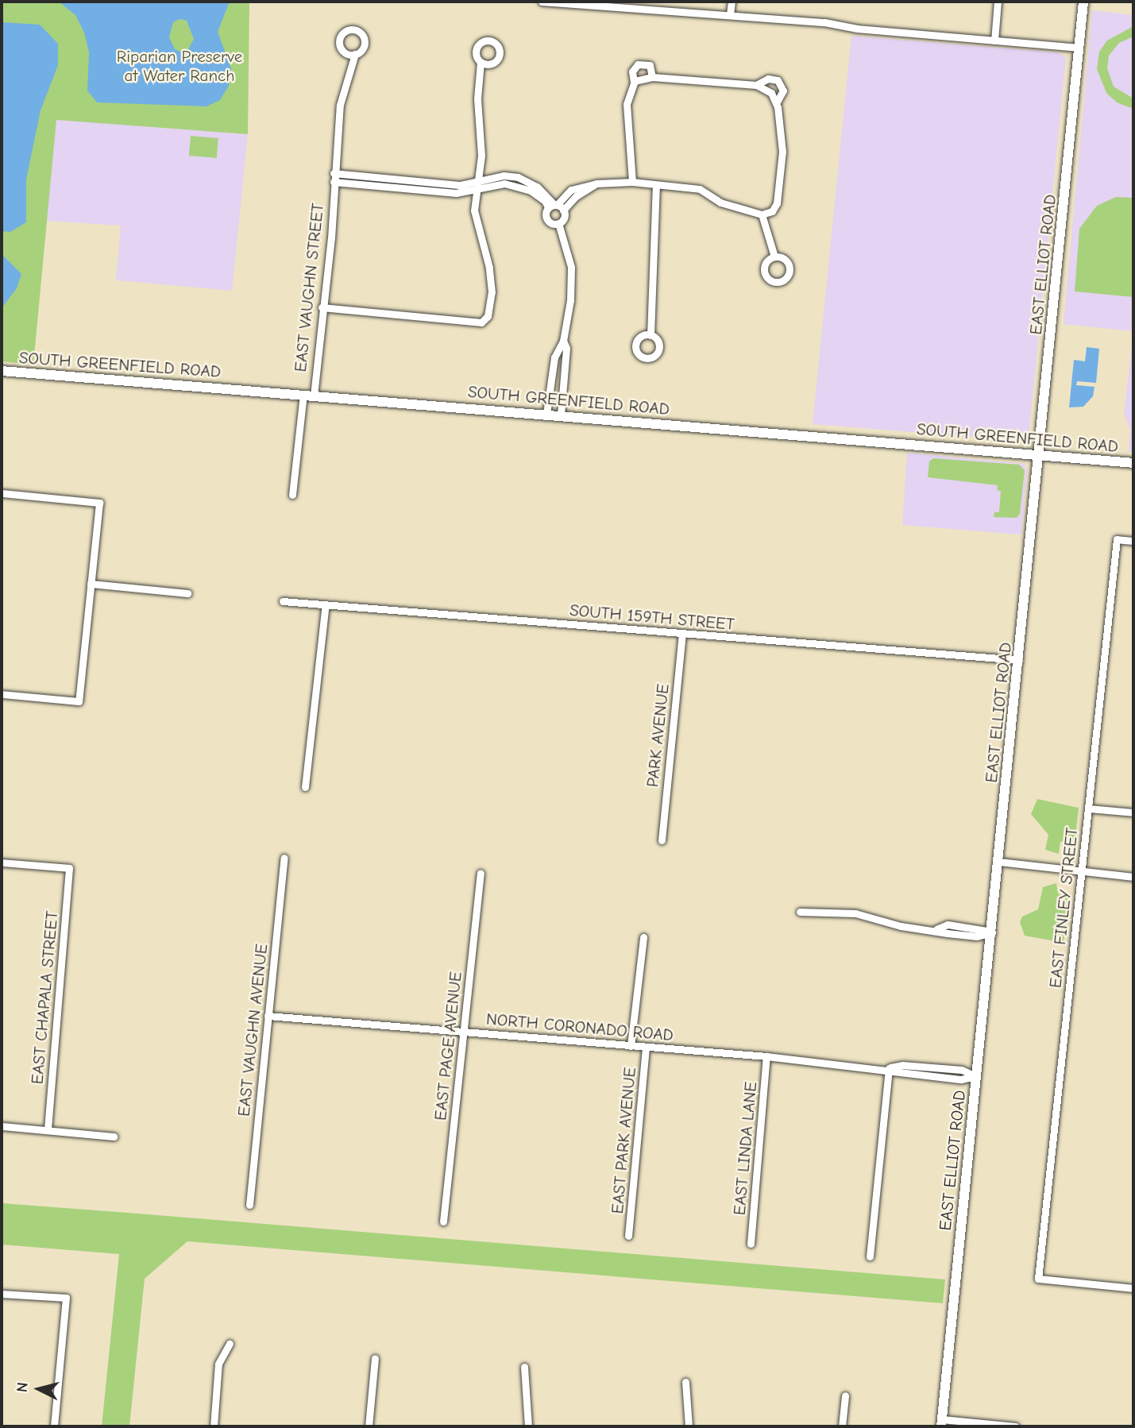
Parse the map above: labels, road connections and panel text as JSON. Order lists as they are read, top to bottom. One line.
{"streets":{"main road":["EAST ELLIOT ROAD","SOUTH GREENFIELD ROAD"],"street":["EAST VAUGHN STREET","SOUTH 159TH STREET","PARK AVENUE","EAST FINLEY STREET","EAST CHAPALA STREET","NORTH CORONADO ROAD","EAST VAUGHN AVENUE","EAST PAGE AVENUE","EAST PARK AVENUE","EAST LINDA LANE"]},"crossings":[["EAST ELLIOT ROAD","SOUTH GREENFIELD ROAD"],["EAST ELLIOT ROAD","SOUTH 159TH STREET"],["EAST ELLIOT ROAD","NORTH CORONADO ROAD"],["EAST VAUGHN STREET","SOUTH GREENFIELD ROAD"],["SOUTH 159TH STREET","PARK AVENUE"],["NORTH CORONADO ROAD","EAST VAUGHN AVENUE"],["NORTH CORONADO ROAD","EAST PAGE AVENUE"],["NORTH CORONADO ROAD","EAST PARK AVENUE"],["NORTH CORONADO ROAD","EAST LINDA LANE"]],"parks":["Riparian Preserve at Water Ranch"],"north":"left"}
